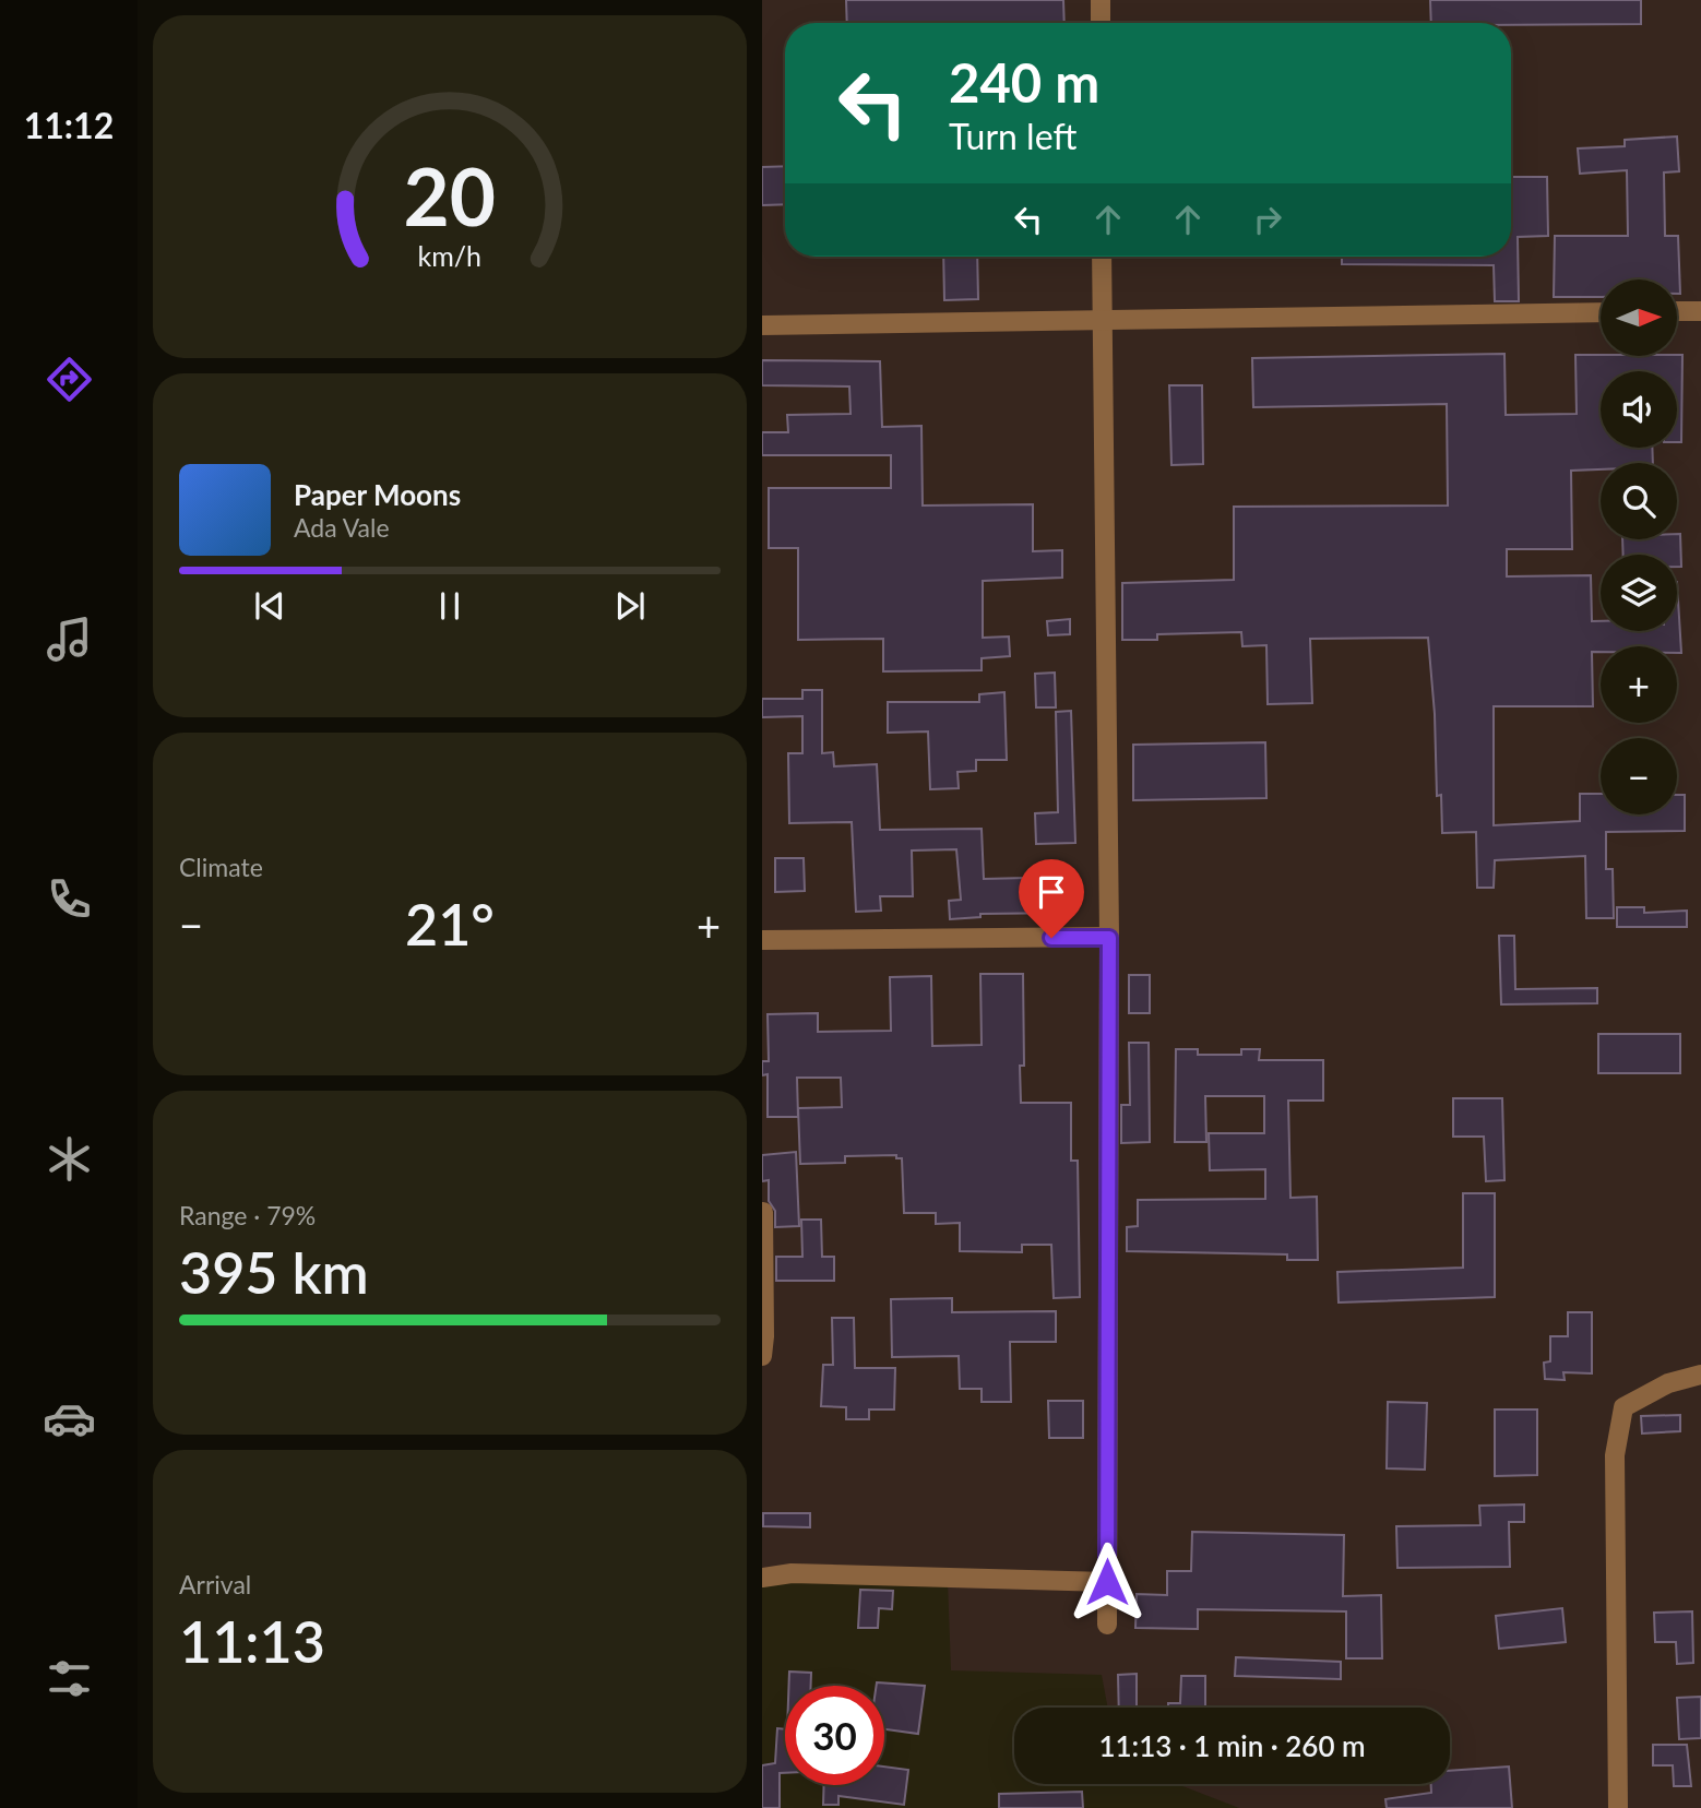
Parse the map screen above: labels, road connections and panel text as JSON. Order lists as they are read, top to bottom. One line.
{"north":"right","page":{"tabs":"11:12","turn":["240 m","Turn left"],"map_buttons":["+","−"],"song":["Paper Moons","Ada Vale"],"tile":["Climate",["Range · 79%","395 km"],["Arrival","11:13"]],"heat":["−","21°","+"],"limit":"30","trip":"11:13 · 1 min · 260 m","gauge":["20","km/h"]}}
